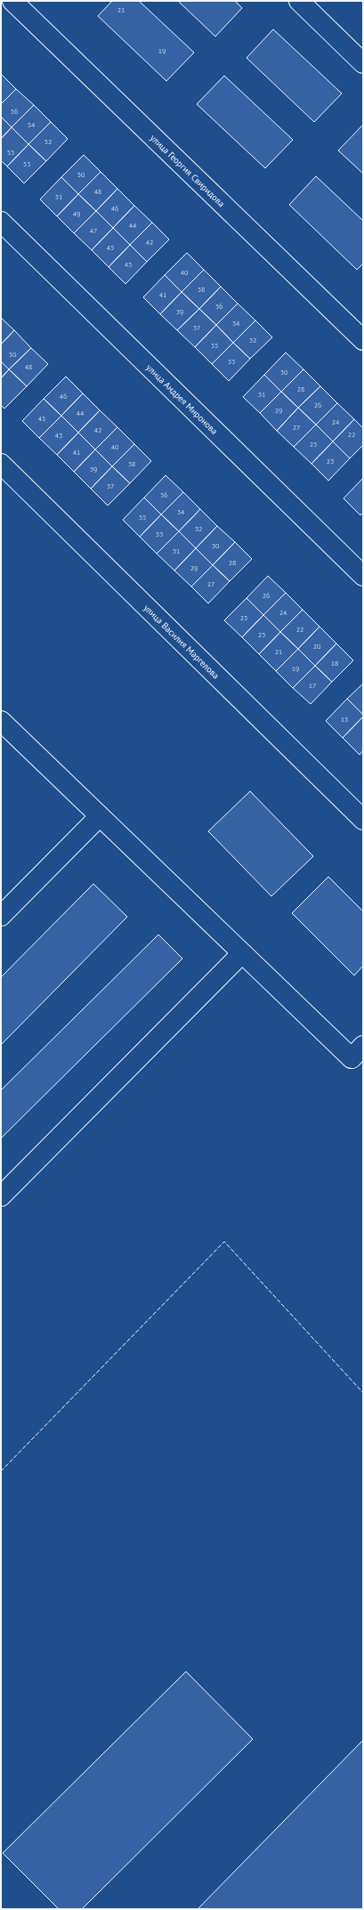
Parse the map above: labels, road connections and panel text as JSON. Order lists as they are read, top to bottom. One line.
{"streets":{"street":["улица Георгия Свиридова","улица Андрея Миронова","улица Василия Маргелова"]},"house_numbers":["21","19","56","54","52","55","53","50","48","51","46","49","44","47","42","45","43","40","38","41","36","39","34","37","32","35","50","33","48","30","28","31","46","26","29","44","45","24","27","42","22","43","25","40","41","23","38","39","37","36","34","35","32","33","30","31","28","29","27","26","24","25","22","23","20","21","18","19","17","15"]}
